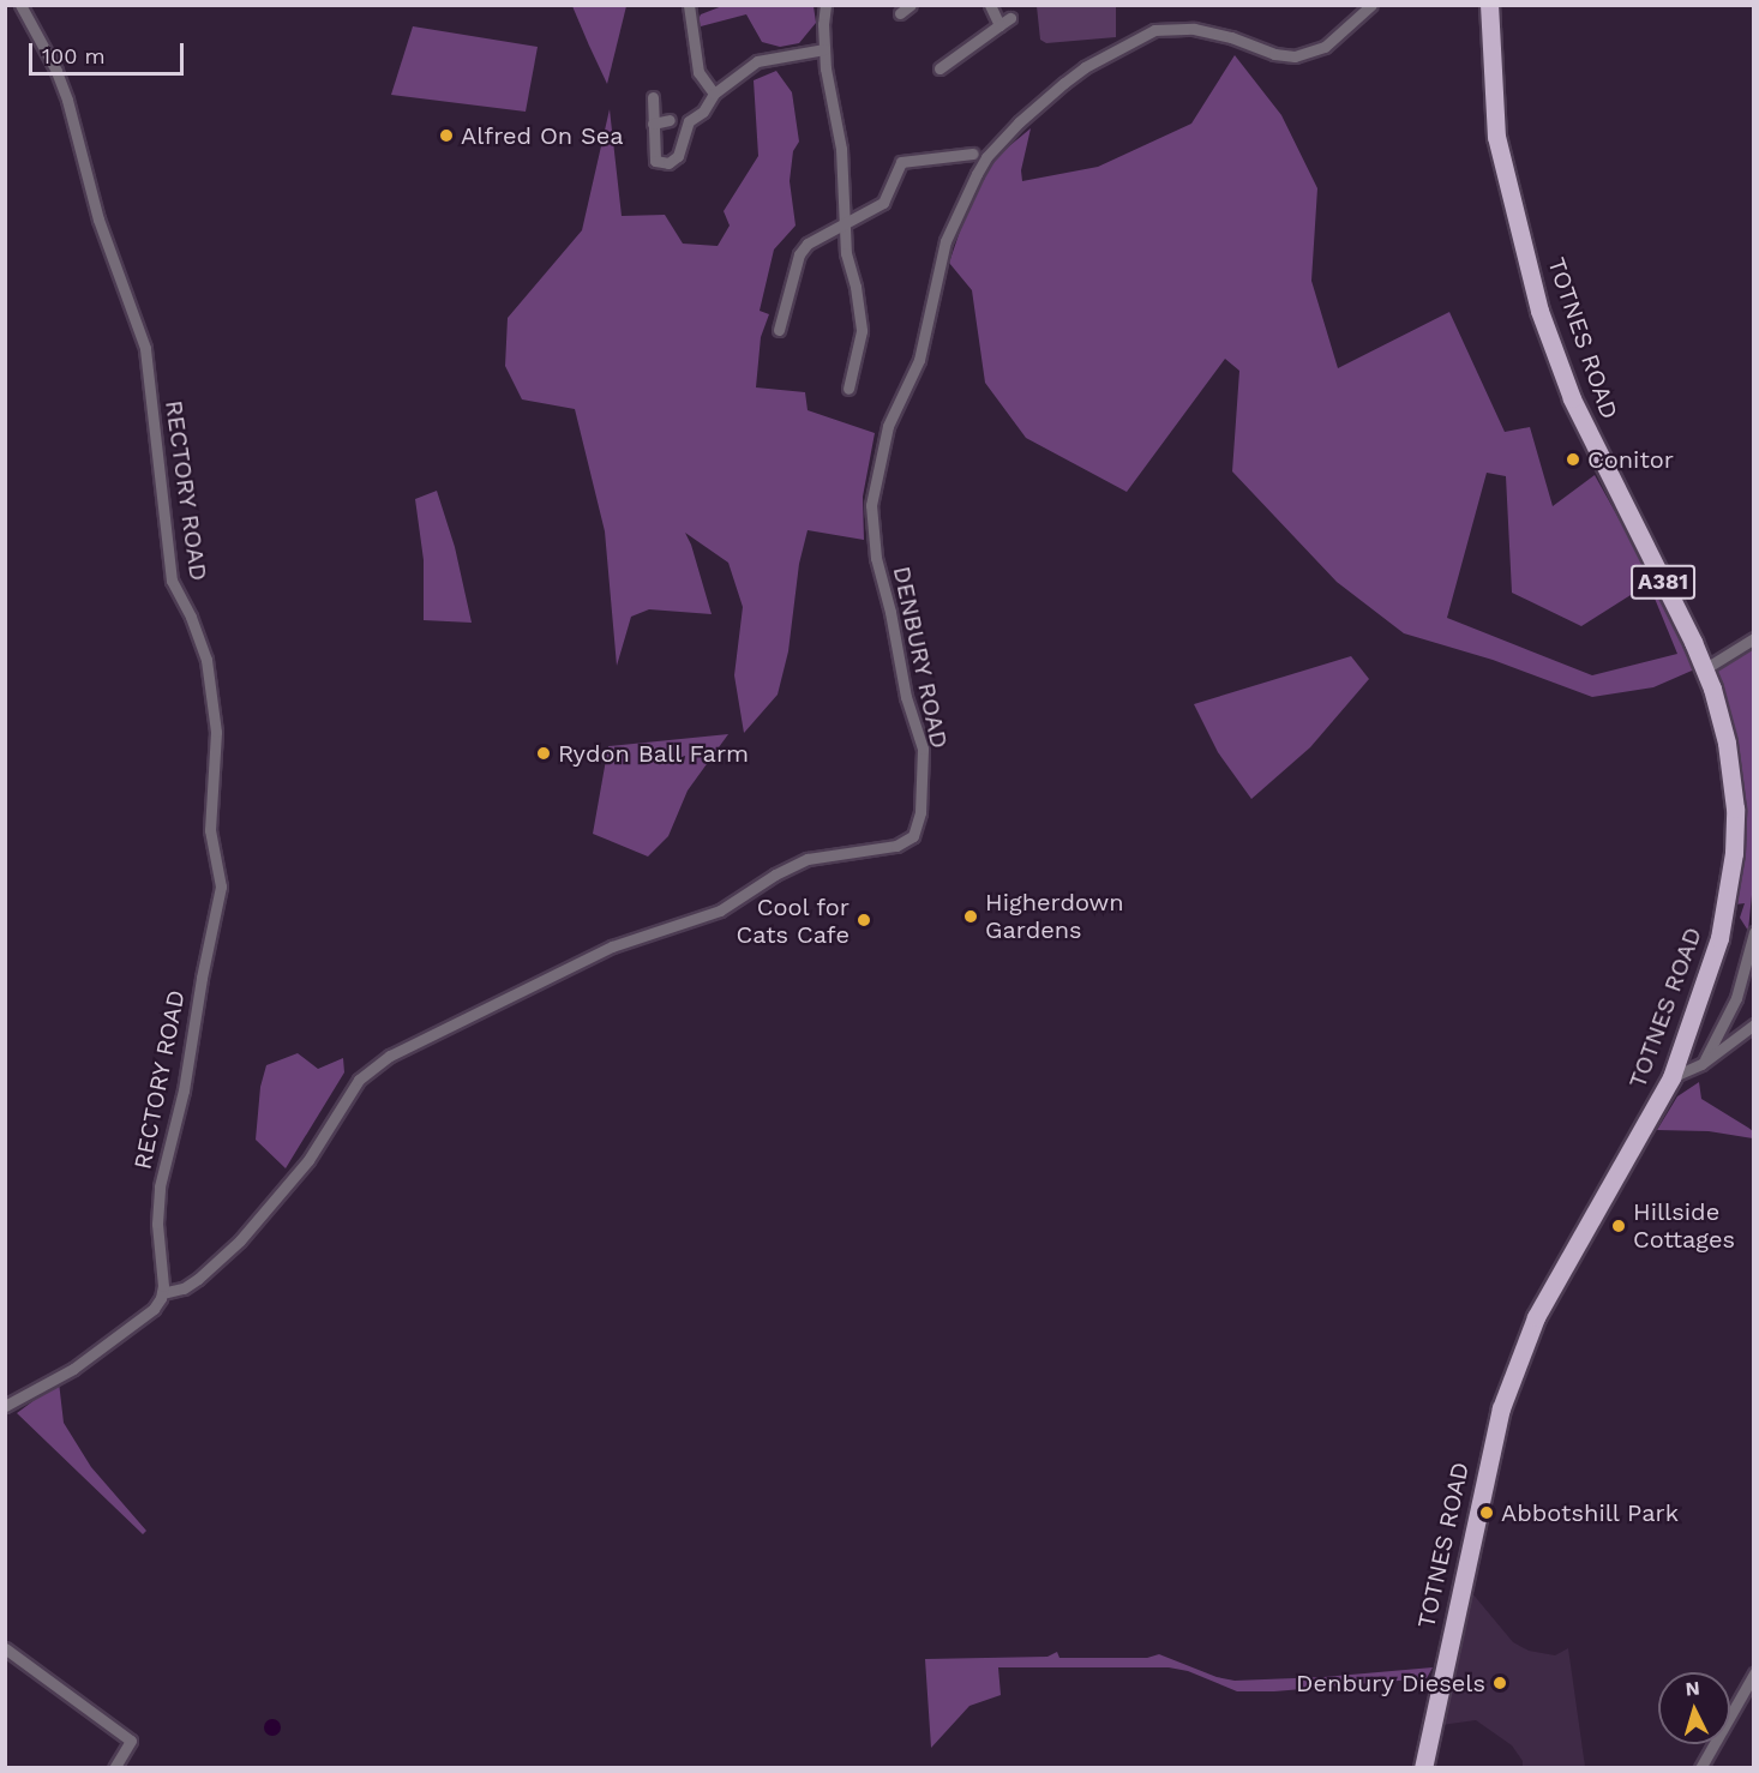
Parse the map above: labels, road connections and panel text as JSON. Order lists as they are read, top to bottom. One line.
{"streets":{"main road":["TOTNES ROAD","A381"],"street":["RECTORY ROAD","DENBURY ROAD"]},"crossings":[["RECTORY ROAD","DENBURY ROAD"]],"places":["Alfred On Sea","Conitor","Rydon Ball Farm","Higherdown Gardens","Cool for Cats Cafe","Hillside Cottages","Abbotshill Park","Denbury Diesels"],"scale_bar":"100 m","north":"top"}
